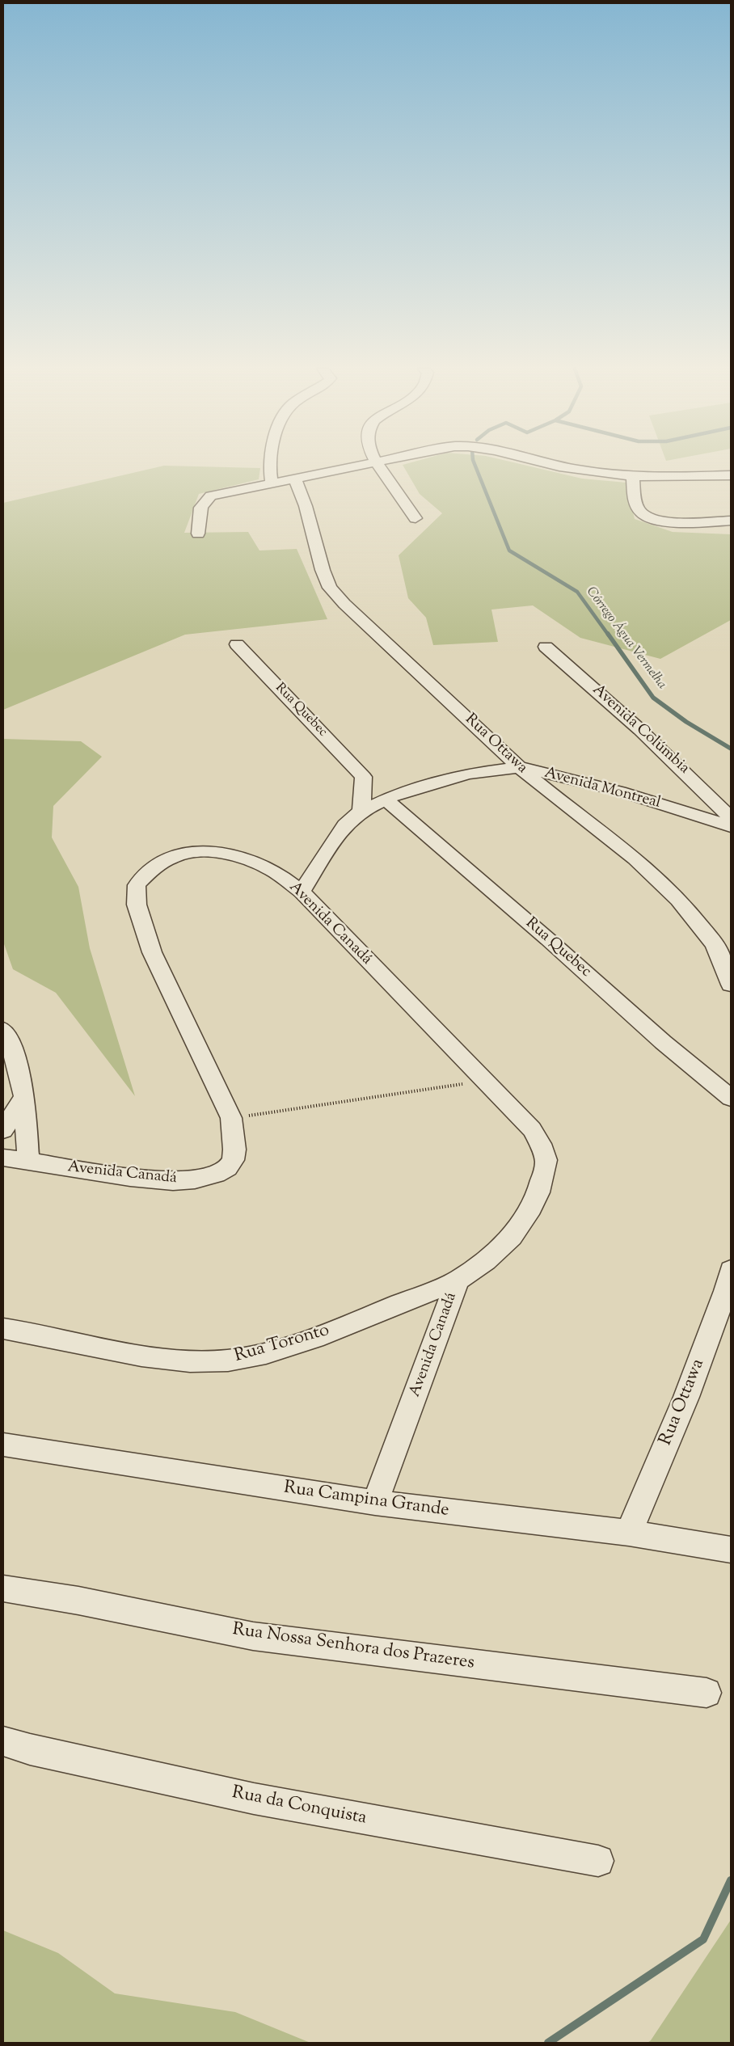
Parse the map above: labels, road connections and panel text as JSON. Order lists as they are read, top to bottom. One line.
{"streets":{"street":["Rua Quebec","Avenida Colúmbia","Rua Ottawa","Avenida Montreal","Avenida Canadá","Rua Toronto","Rua Campina Grande","Rua Nossa Senhora dos Prazeres","Rua da Conquista"]},"crossings":[["Rua Quebec","Avenida Montreal"],["Rua Ottawa","Avenida Montreal"],["Rua Ottawa","Rua Campina Grande"],["Avenida Montreal","Avenida Canadá"],["Avenida Canadá","Rua Toronto"],["Avenida Canadá","Rua Campina Grande"]],"water":["Córrego Água Vermelha"]}
